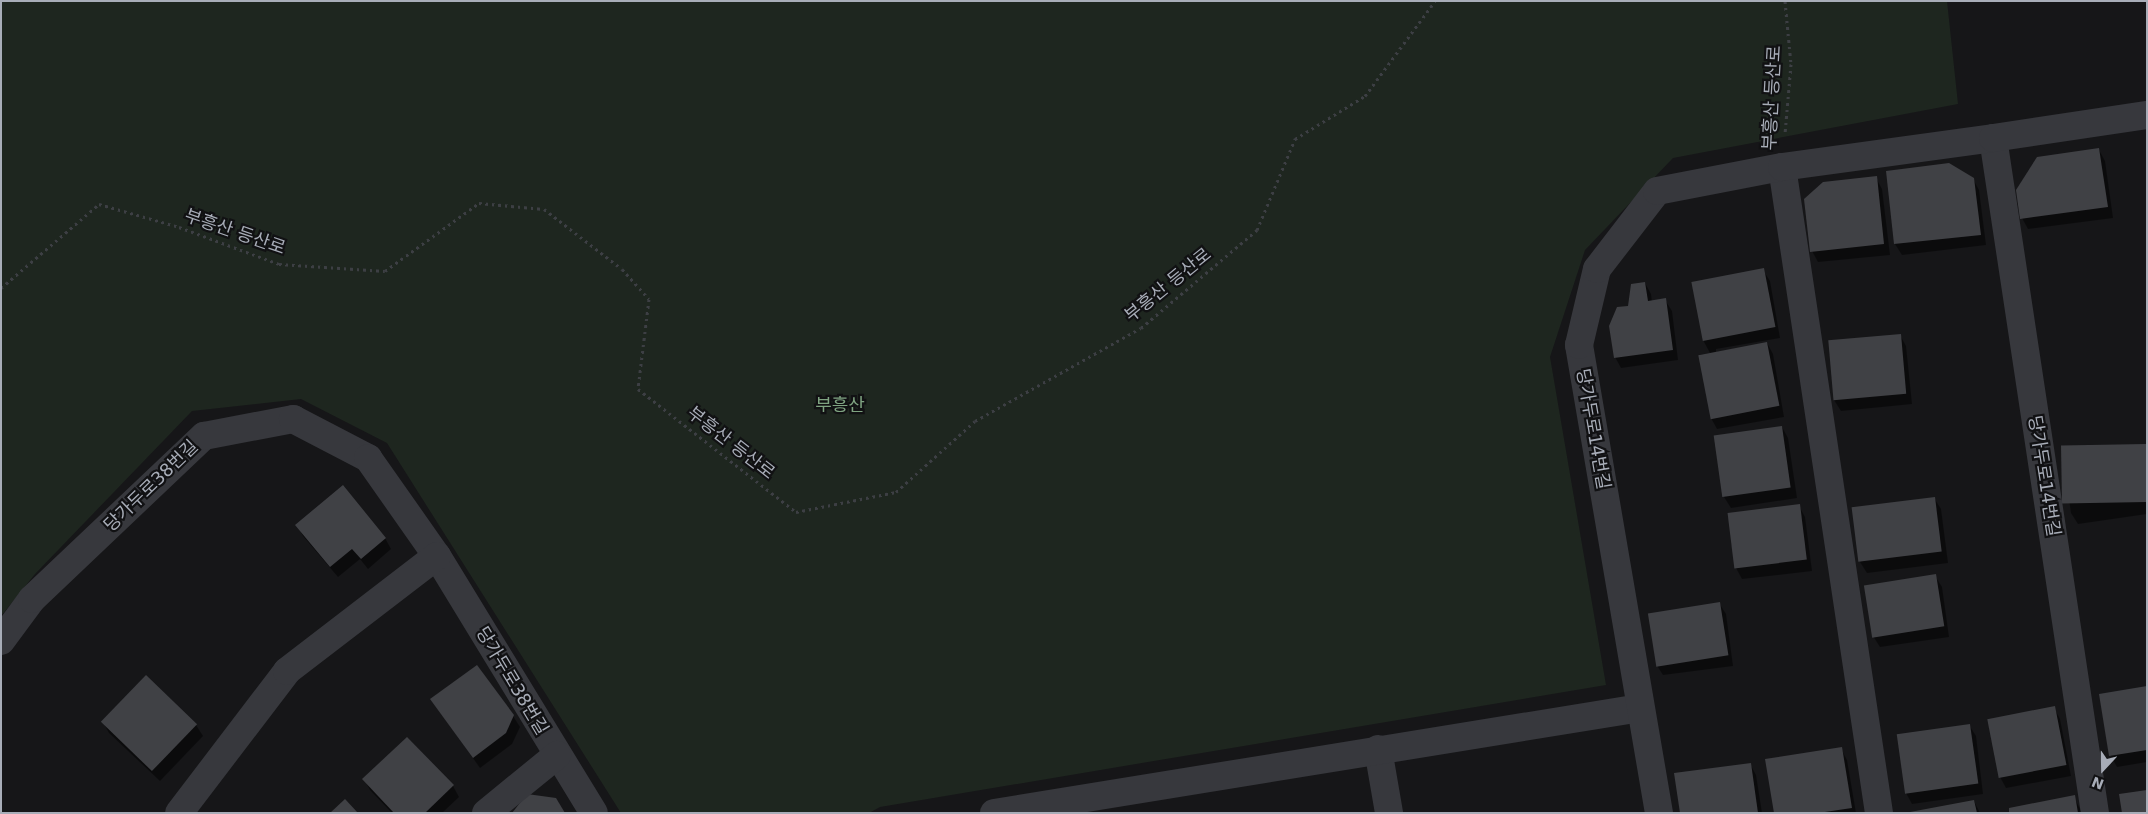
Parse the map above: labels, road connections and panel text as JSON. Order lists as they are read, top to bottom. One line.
{"streets":{"street":["당가두로14번길","당가두로38번길"],"path":["부흥산 등산로"]},"crossings":[["부흥산 등산로","당가두로14번길"]],"parks":["부흥산"],"north":"bottom"}
